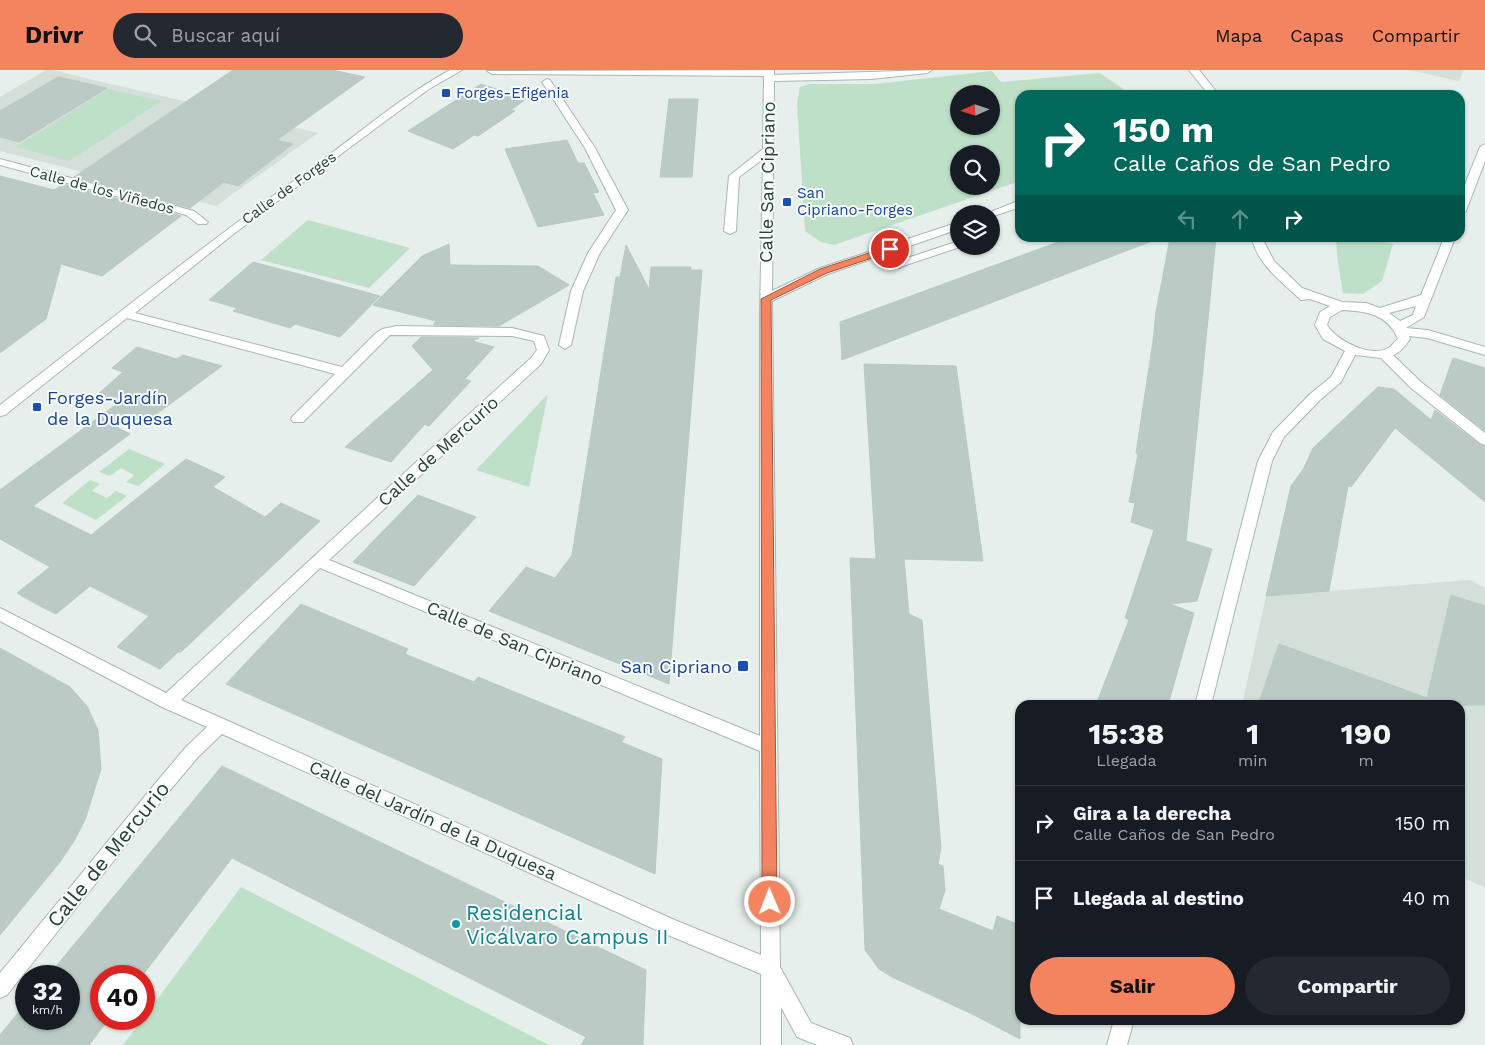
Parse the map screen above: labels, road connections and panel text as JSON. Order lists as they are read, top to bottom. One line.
{"streets":{"street":["Calle San Cipriano","Calle de Forges","Calle de los Viñedos","Calle de Mercurio","Calle de San Cipriano","Calle del Jardín de la Duquesa"]},"crossings":[["Calle San Cipriano","Calle de San Cipriano"],["Calle San Cipriano","Calle del Jardín de la Duquesa"],["Calle de Mercurio","Calle de San Cipriano"],["Calle de Mercurio","Calle del Jardín de la Duquesa"]],"places":{"transit":["Forges-Efigenia","San Cipriano-Forges","Forges-Jardín de la Duquesa","San Cipriano"],"other":["Residencial Vicálvaro Campus II"]},"north":"left","page":{"header":"Drivr","search":"Buscar aquí","nav":["Mapa","Capas","Compartir"],"turn":["150 m","Calle Caños de San Pedro"],"eta":["15:38","Llegada","1","min","190","m"],"list":[{"name":"Gira a la derecha","note":"Calle Caños de San Pedro","value":"150 m"},{"name":"Llegada al destino","value":"40 m"}],"buttons":["Salir","Compartir"],"speed":"32 km/h","limit":"40"}}
